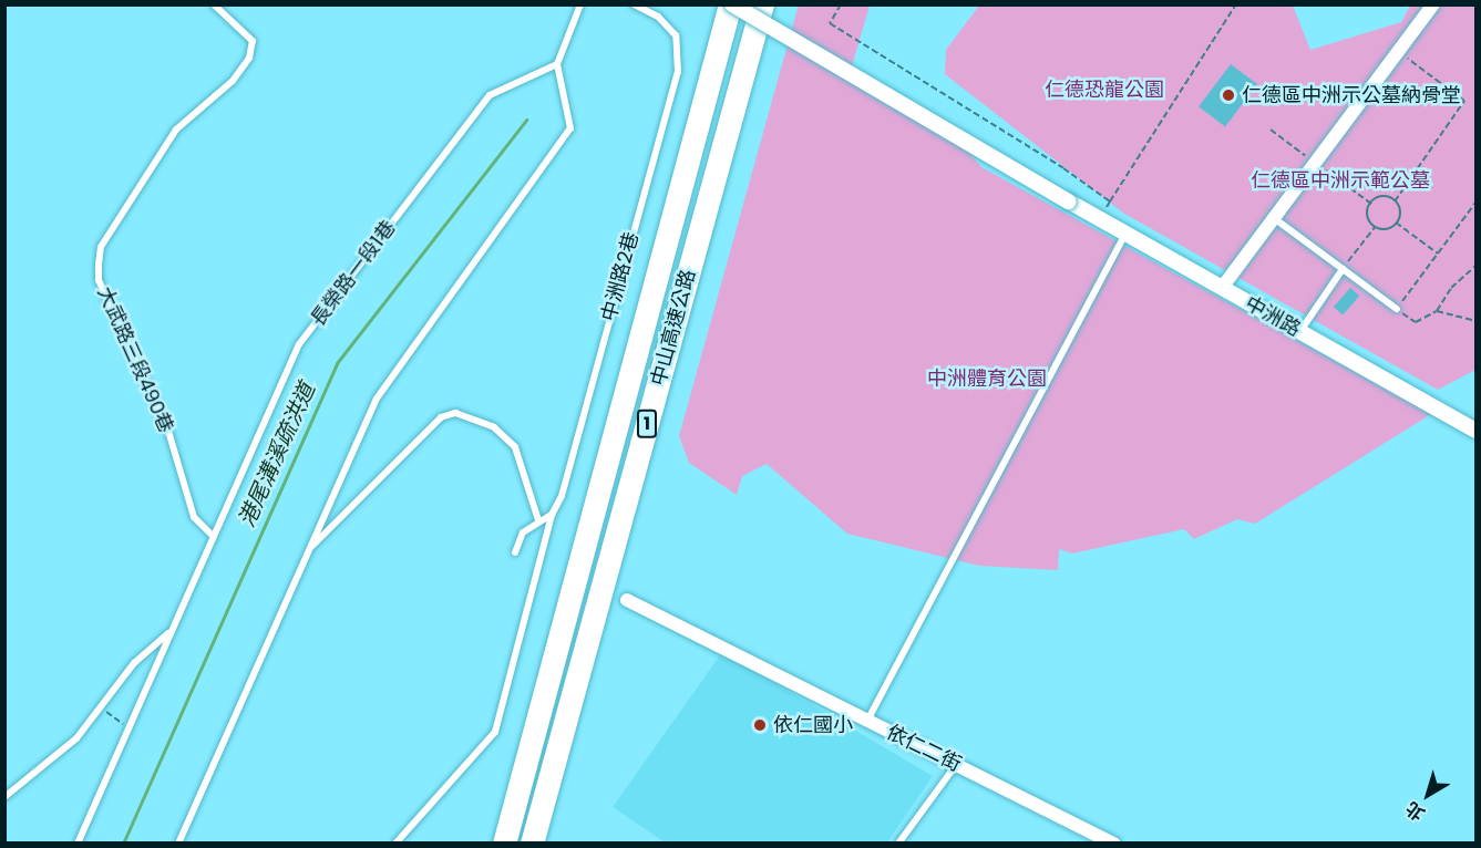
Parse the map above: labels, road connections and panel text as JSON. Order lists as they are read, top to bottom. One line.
{"streets":{"highway":["中山高速公路","1"],"street":["中洲路","依仁二街"],"lane":["長榮路一段1巷","中洲路2巷","大武路三段490巷"]},"crossings":[["長榮路一段1巷","大武路三段490巷"],["中洲路","中山高速公路"]],"water":["港尾溝溪疏洪道"],"parks":["仁德恐龍公園","仁德區中洲示範公墓","中洲體育公園"],"places":["仁德區中洲示公墓納骨堂","依仁國小"],"north":"bottom left"}
